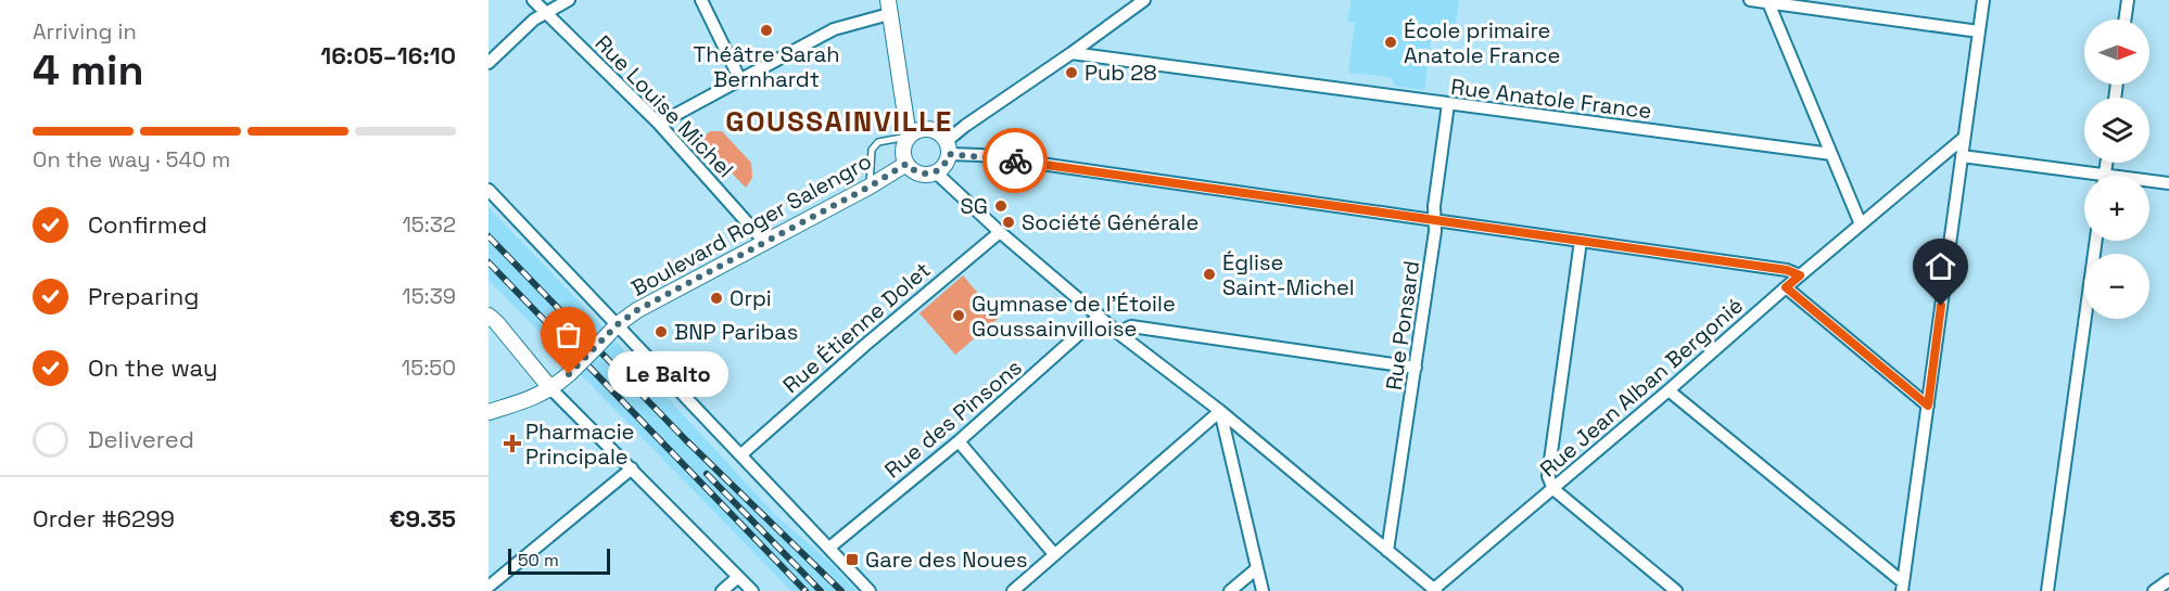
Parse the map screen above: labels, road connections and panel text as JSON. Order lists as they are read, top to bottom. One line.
{"streets":{"street":["Rue Anatole France","Rue Louise Michel","Boulevard Roger Salengro","Rue Ponsard","Rue Étienne Dolet","Rue Jean Alban Bergonié","Rue des Pinsons"]},"crossings":[["Rue Anatole France","Rue Ponsard"],["Rue Louise Michel","Boulevard Roger Salengro"]],"districts":["GOUSSAINVILLE"],"places":{"other":["Théâtre Sarah Bernhardt","École primaire Anatole France","Pub 28","SG","Société Générale","Église Saint-Michel","Orpi","Gymnase de l'Étoile Goussainvilloise","BNP Paribas","Le Balto"],"health":["Pharmacie Principale"],"transit":["Gare des Noues"]},"scale_bar":"50 m","north":"right","page":{"heading":["4 min","Arriving in","16:05–16:10"],"panel":["Order #6299","€9.35"],"map_buttons":["+","−"],"bar":"On the way · 540 m","list":[["Confirmed","15:32"],["Preparing","15:39"],["On the way","15:50"],"Delivered"],"bubble":"Le Balto","scale":"50 m"}}
